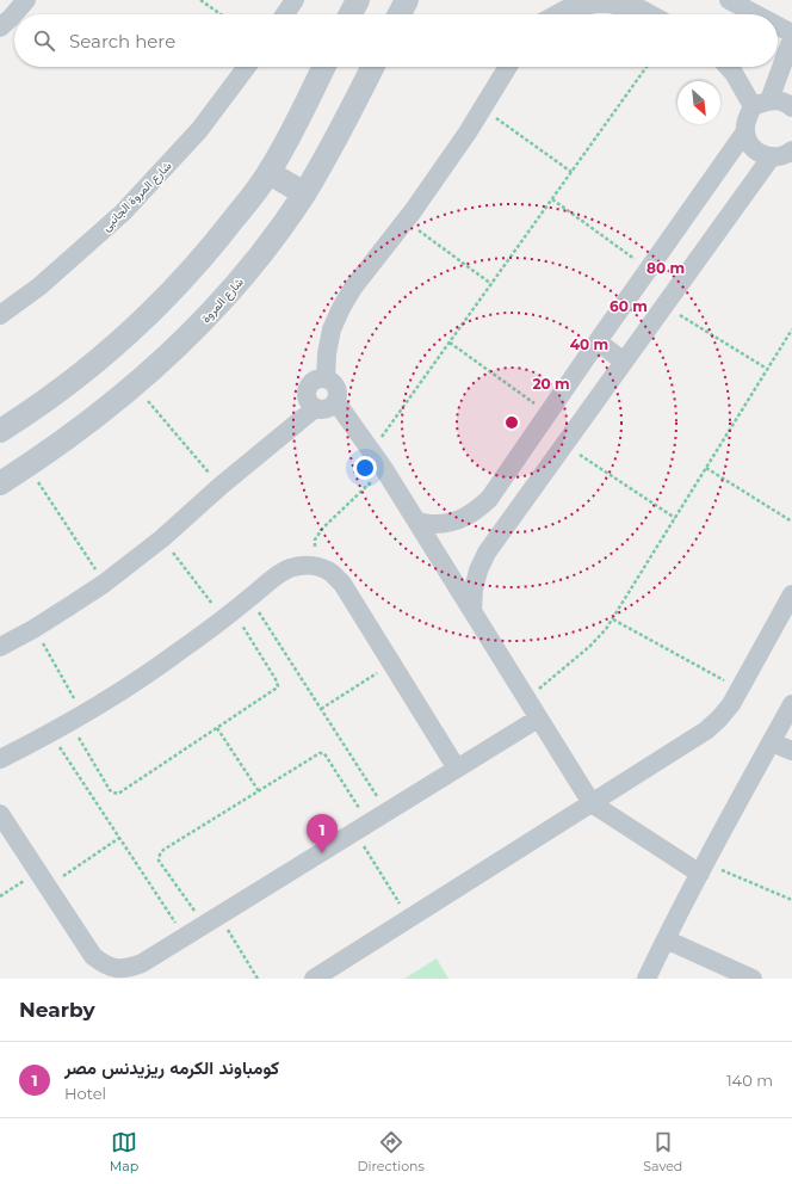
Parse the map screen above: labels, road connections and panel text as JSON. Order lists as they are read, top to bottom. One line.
{"streets":{"street":["شارع المروة الجانبى","شارع المروة"]},"north":"bottom right","page":{"search":"Search here","pins":"1","heading":"Nearby","list":[{"mark":"1","name":"كومباوند الكرمه ريزيدنس مصر","note":"Hotel","value":"140 m"}],"nav":["Map","Directions","Saved"]},"rings":["80 m","60 m","40 m","20 m"]}
